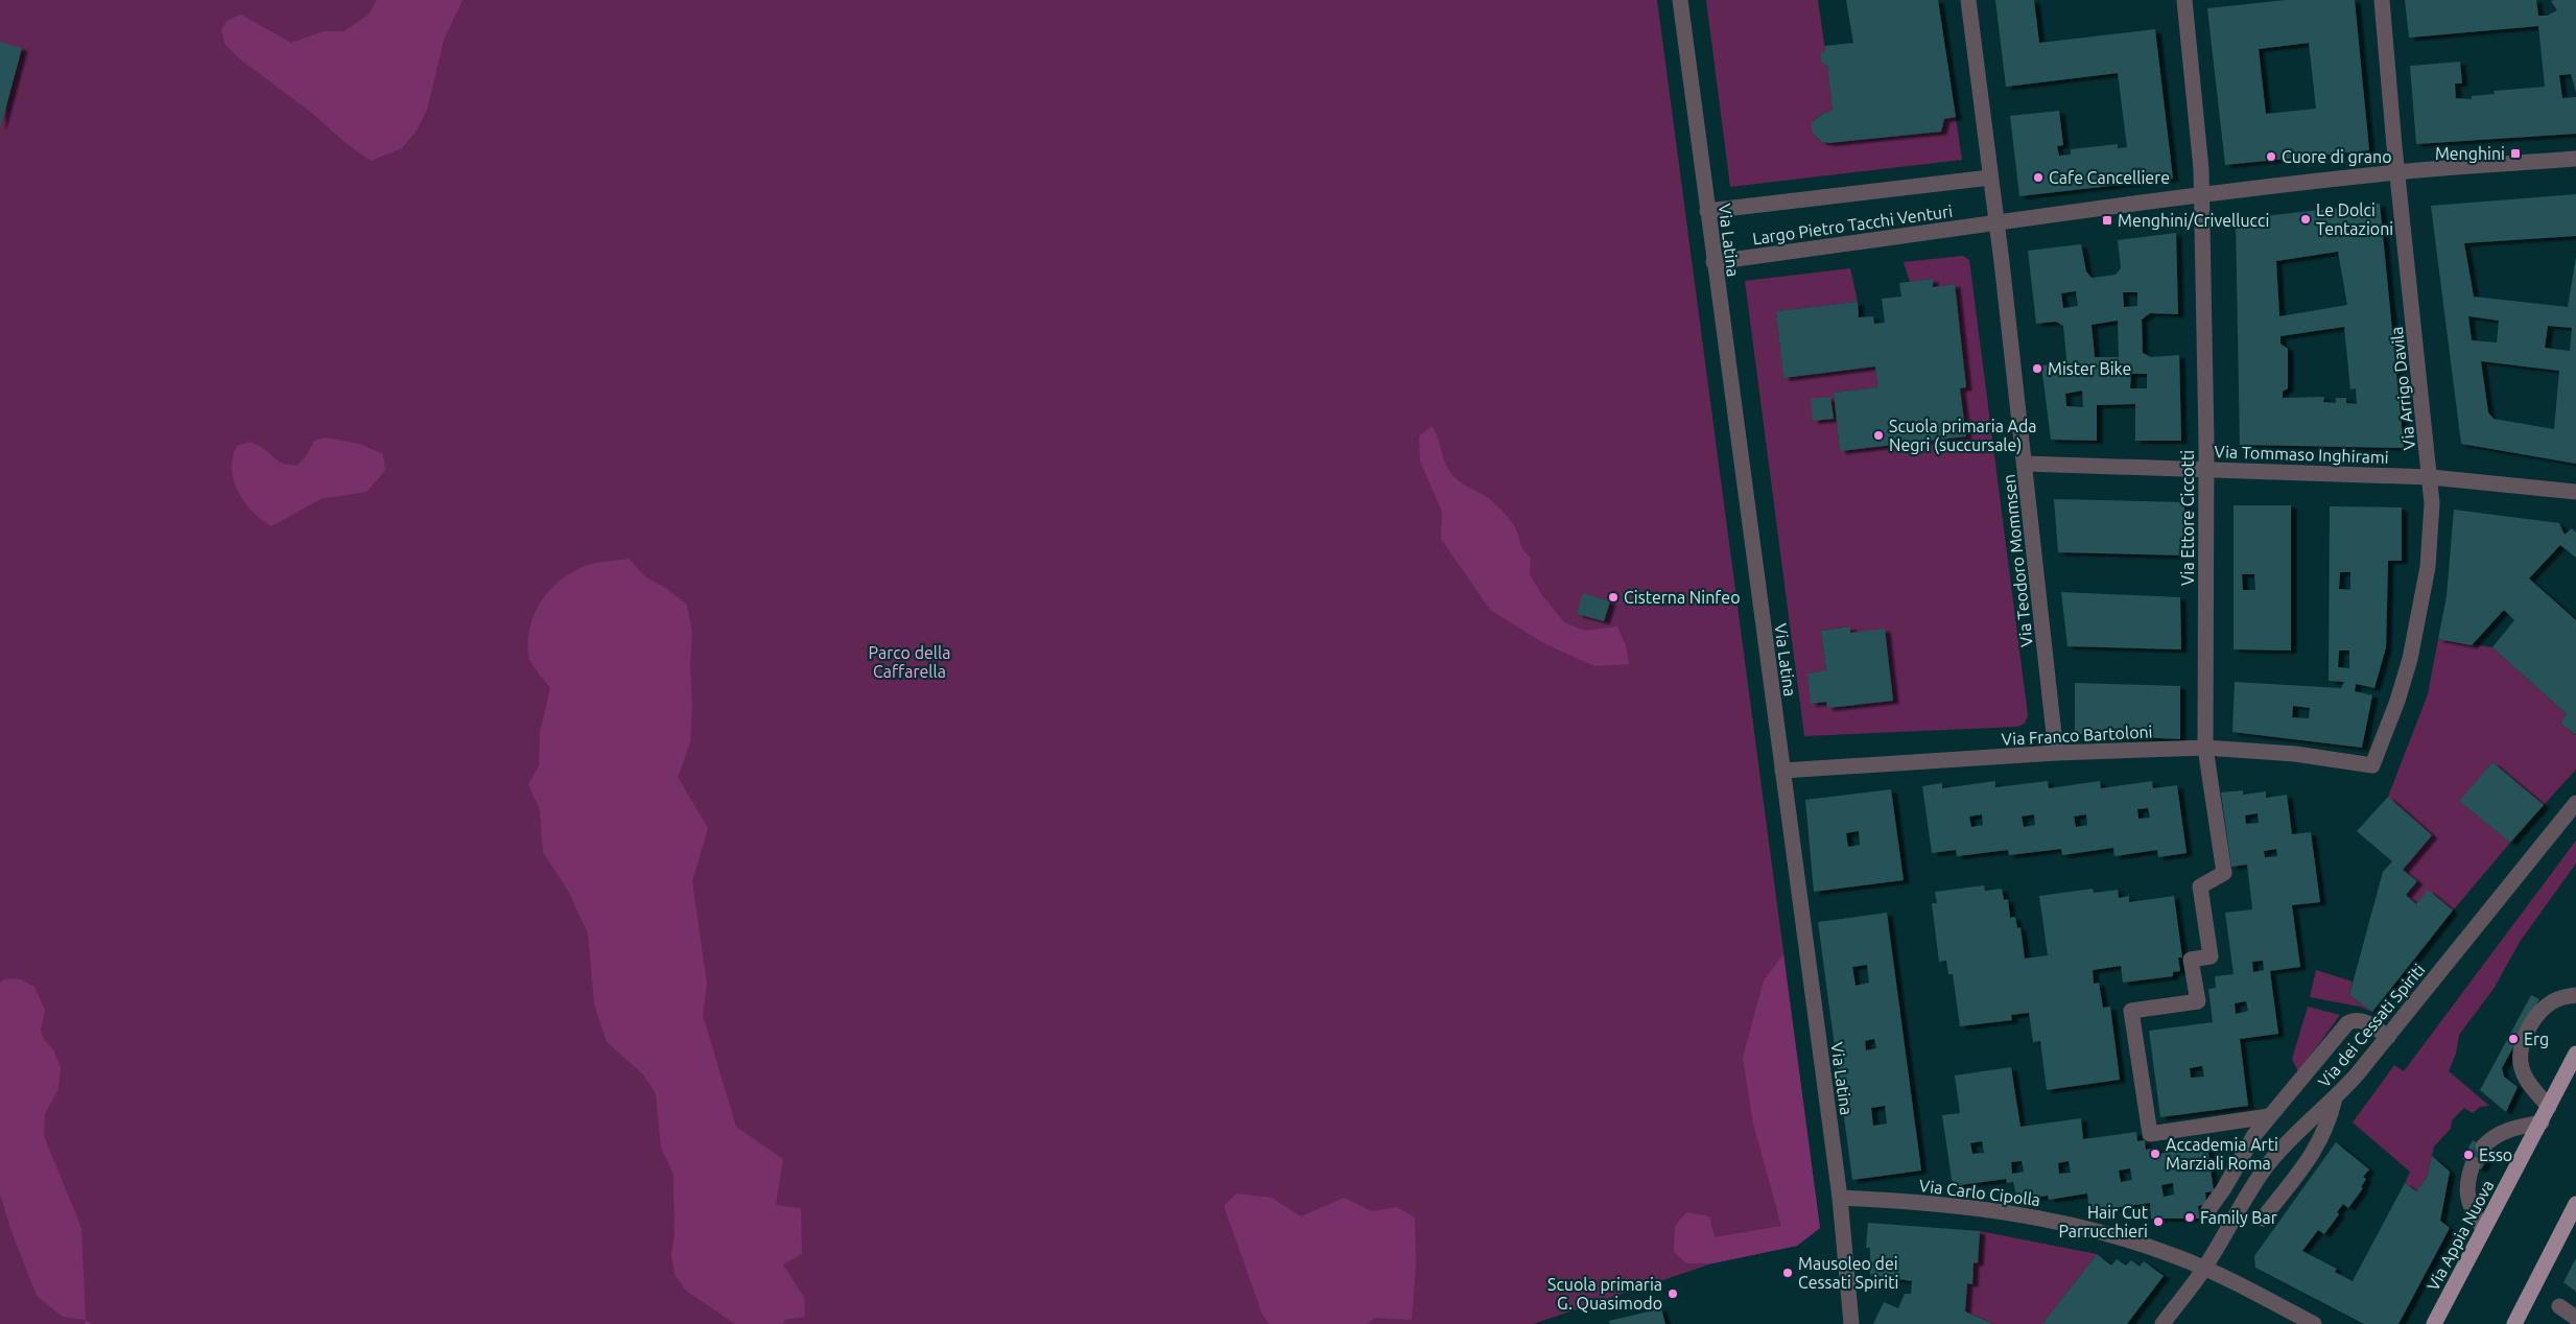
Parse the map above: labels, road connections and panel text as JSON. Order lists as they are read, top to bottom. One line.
{"streets":{"main road":["Via Appia Nuova"],"street":["Largo Pietro Tacchi Venturi","Via Latina","Via Arrigo Davila","Via Tommaso Inghirami","Via Ettore Ciccotti","Via Teodoro Mommsen","Via Franco Bartoloni","Via dei Cessati Spiriti","Via Carlo Cipolla"]},"crossings":[["Largo Pietro Tacchi Venturi","Via Latina"],["Largo Pietro Tacchi Venturi","Via Arrigo Davila"],["Largo Pietro Tacchi Venturi","Via Ettore Ciccotti"],["Largo Pietro Tacchi Venturi","Via Teodoro Mommsen"],["Via Latina","Via Franco Bartoloni"],["Via Latina","Via Carlo Cipolla"],["Via Arrigo Davila","Via Tommaso Inghirami"],["Via Arrigo Davila","Via Franco Bartoloni"],["Via Tommaso Inghirami","Via Ettore Ciccotti"],["Via Tommaso Inghirami","Via Teodoro Mommsen"],["Via Ettore Ciccotti","Via Franco Bartoloni"],["Via Teodoro Mommsen","Via Franco Bartoloni"],["Via dei Cessati Spiriti","Via Carlo Cipolla"]],"parks":["Parco della Caffarella"],"places":{"transit":["Menghini","Menghini/Crivellucci"],"other":["Cuore di grano","Cafe Cancelliere","Le Dolci Tentazioni","Mister Bike","Scuola primaria Ada Negri (succursale)","Cisterna Ninfeo","Erg","Accademia Arti Marziali Roma","Esso","Family Bar","Hair Cut Parrucchieri","Mausoleo dei Cessati Spiriti","Scuola primaria G. Quasimodo"]}}
